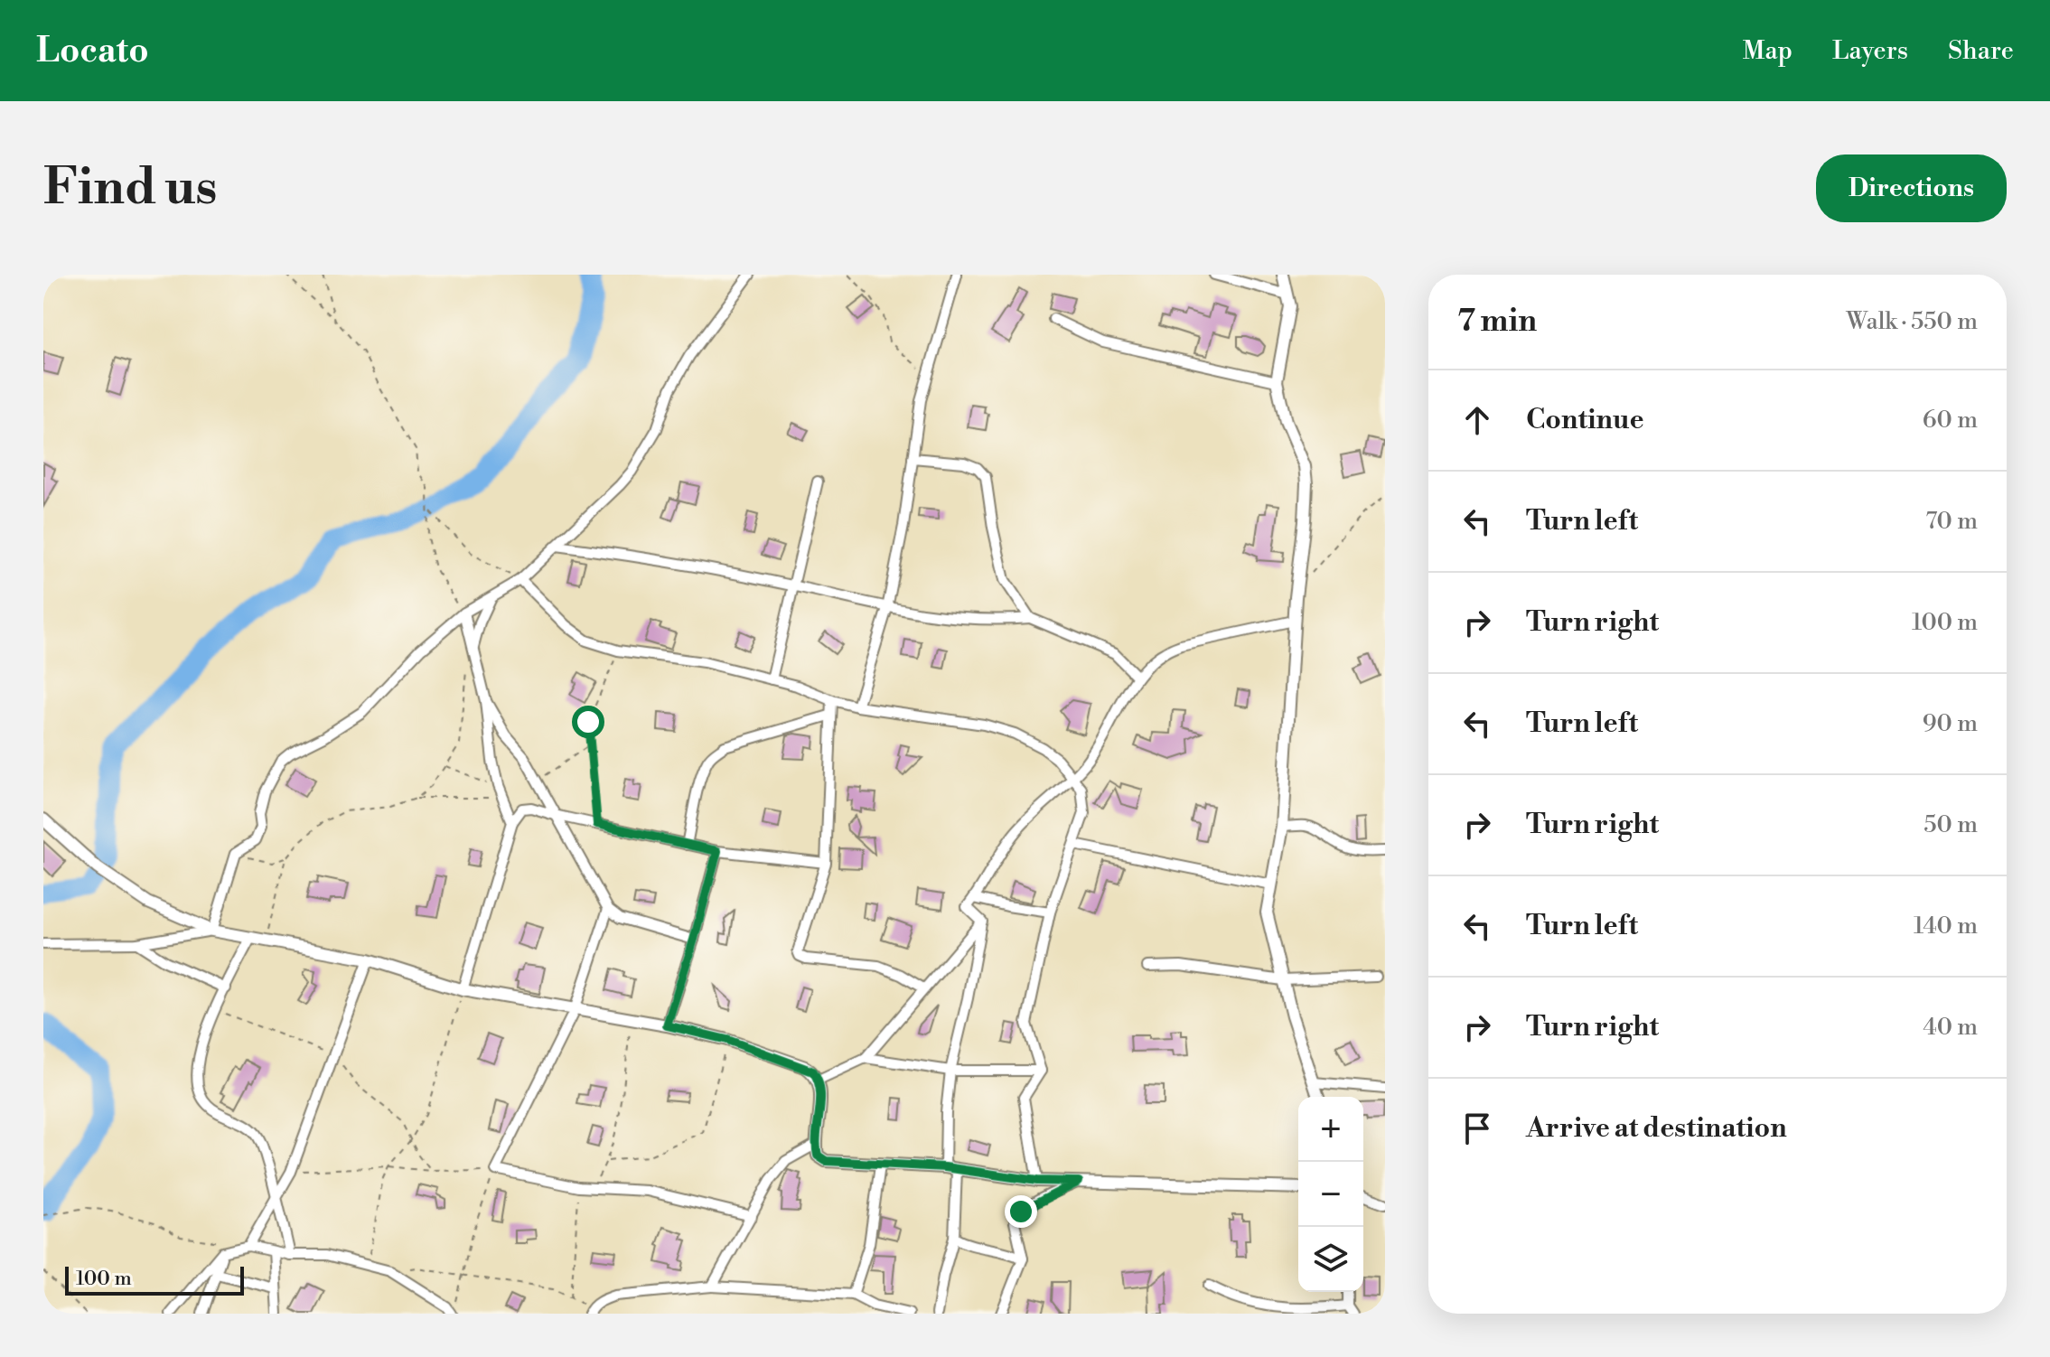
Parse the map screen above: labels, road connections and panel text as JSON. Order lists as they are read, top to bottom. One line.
{"scale_bar":"100 m","page":{"header":"Locato","nav":["Map","Layers","Share"],"buttons":"Directions","title":"Find us","heading":["7 min","Walk · 550 m"],"list":[["Continue","60 m"],["Turn left","70 m"],["Turn right","100 m"],["Turn left","90 m"],["Turn right","50 m"],["Turn left","140 m"],["Turn right","40 m"],"Arrive at destination"],"map_buttons":["+","−"],"scale":"100 m"}}
